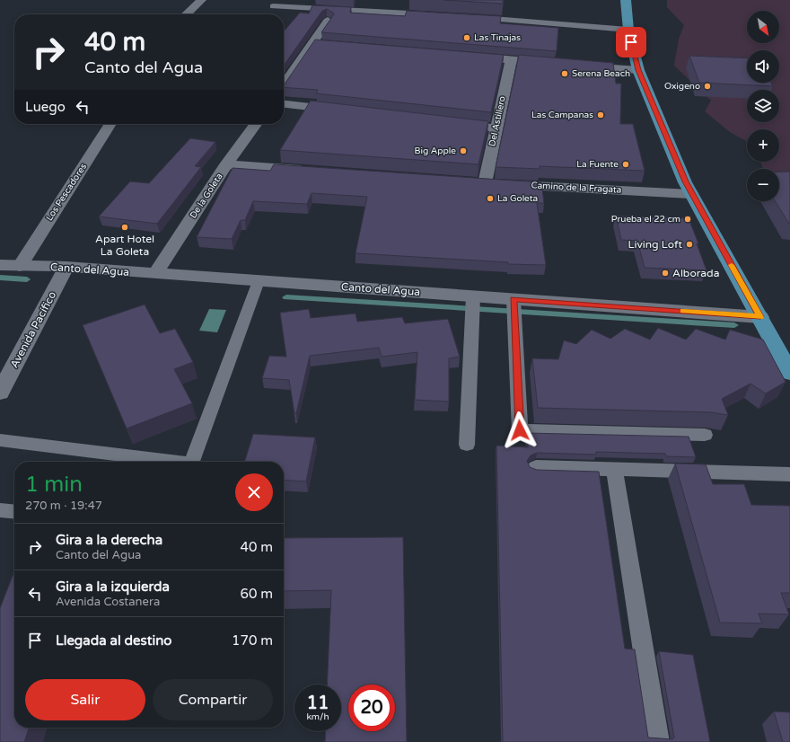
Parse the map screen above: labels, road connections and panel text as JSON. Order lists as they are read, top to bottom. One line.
{"streets":{"street":["Del Astillero","Camino de la Fragata","Los Pescadores","De la Goleta","Canto del Agua","Avenida Pacífico"]},"crossings":[["Del Astillero","Camino de la Fragata"],["Los Pescadores","Canto del Agua"],["De la Goleta","Canto del Agua"],["Canto del Agua","Avenida Pacífico"]],"places":["Las Tinajas","Serena Beach","Oxigeno","Las Campanas","Big Apple","La Fuente","La Goleta","Prueba el 22 cm","Apart Hotel La Goleta","Living Loft","Alborada"],"north":"bottom right","page":{"map_buttons":["+","−"],"turn":["40 m","Canto del Agua"],"then":"Luego","heading":["1 min","270 m · 19:47"],"list":[{"name":"Gira a la derecha","note":"Canto del Agua","value":"40 m"},{"name":"Gira a la izquierda","note":"Avenida Costanera","value":"60 m"},{"name":"Llegada al destino","value":"170 m"}],"buttons":["Salir","Compartir"],"speed":"11 km/h","limit":"20"}}
